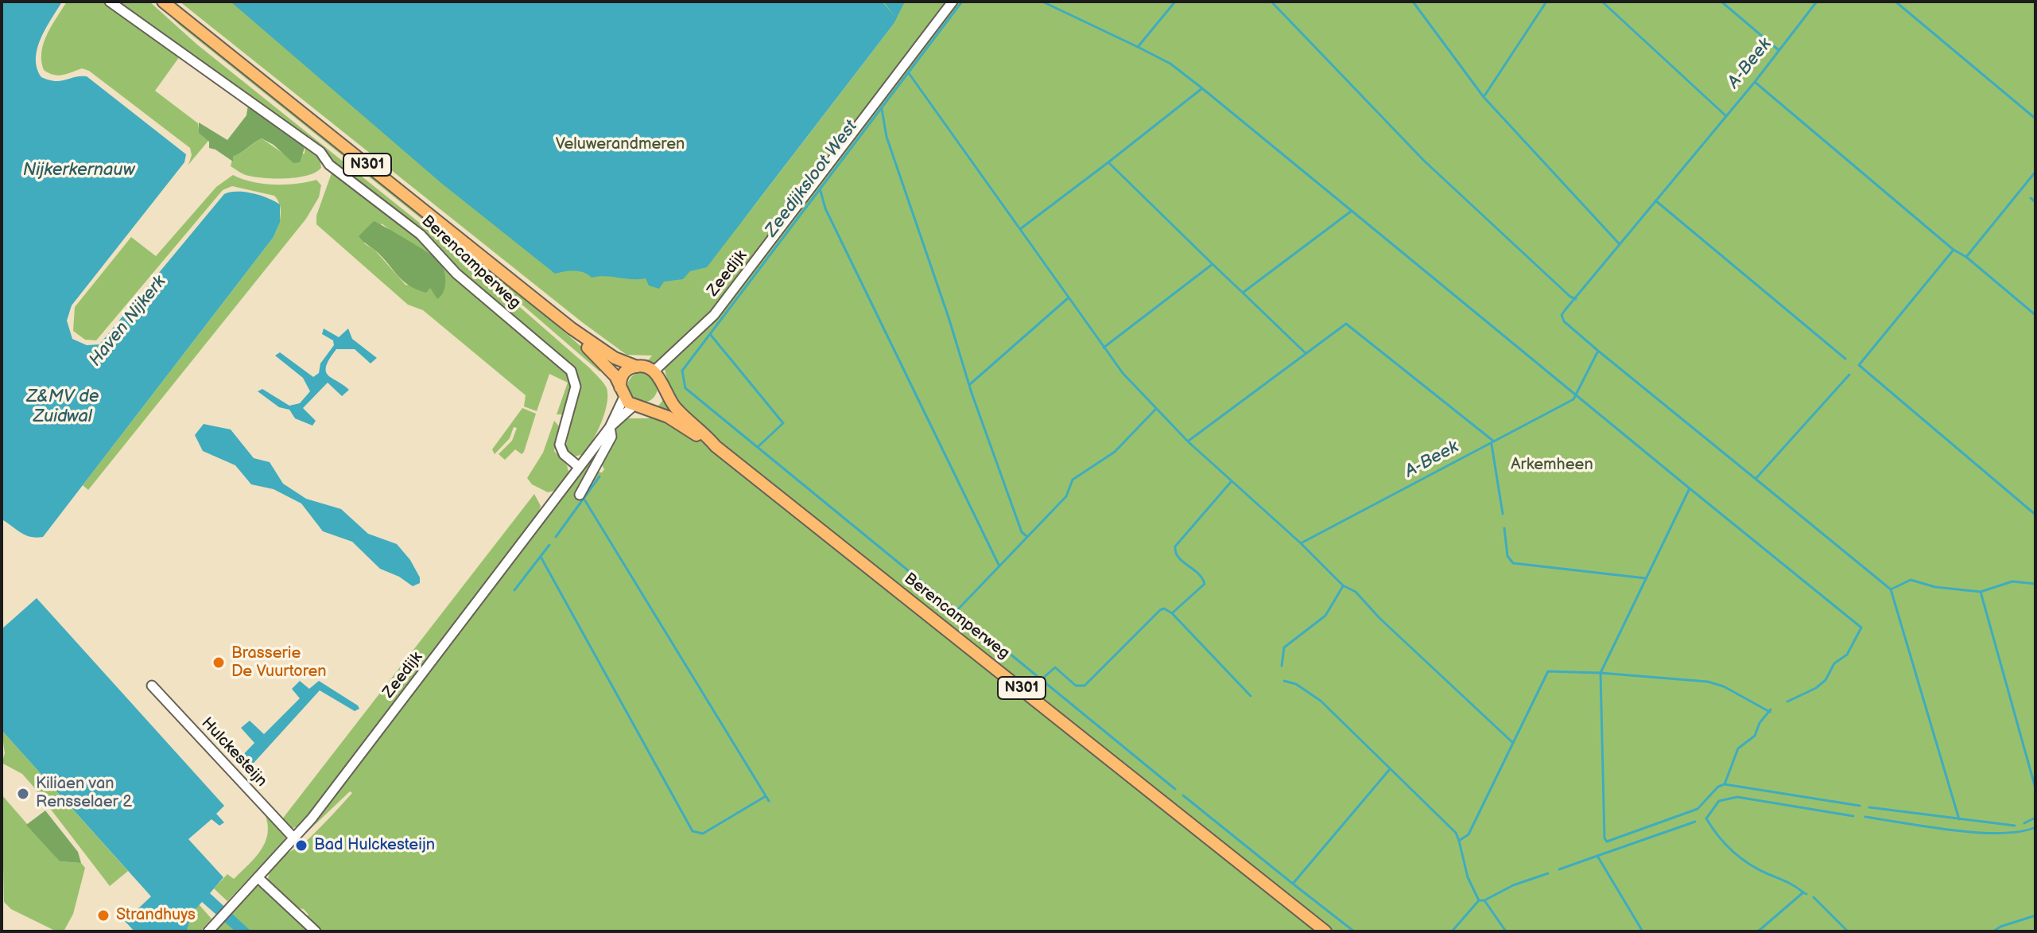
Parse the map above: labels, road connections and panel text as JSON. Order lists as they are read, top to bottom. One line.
{"streets":{"main road":["N301","Berencamperweg"],"street":["Zeedijk","Hulckesteijn"]},"crossings":[["Berencamperweg","Zeedijk"],["Zeedijk","Hulckesteijn"]],"water":["A-Beek","Nijkerkernauw","Zeedijksloot West","Haven Nijkerk","Z&MV de Zuidwal"],"parks":["Veluwerandmeren","Arkemheen"],"places":["Brasserie De Vuurtoren","Kiliaen van Rensselaer 2","Bad Hulckesteijn","Strandhuys"]}
